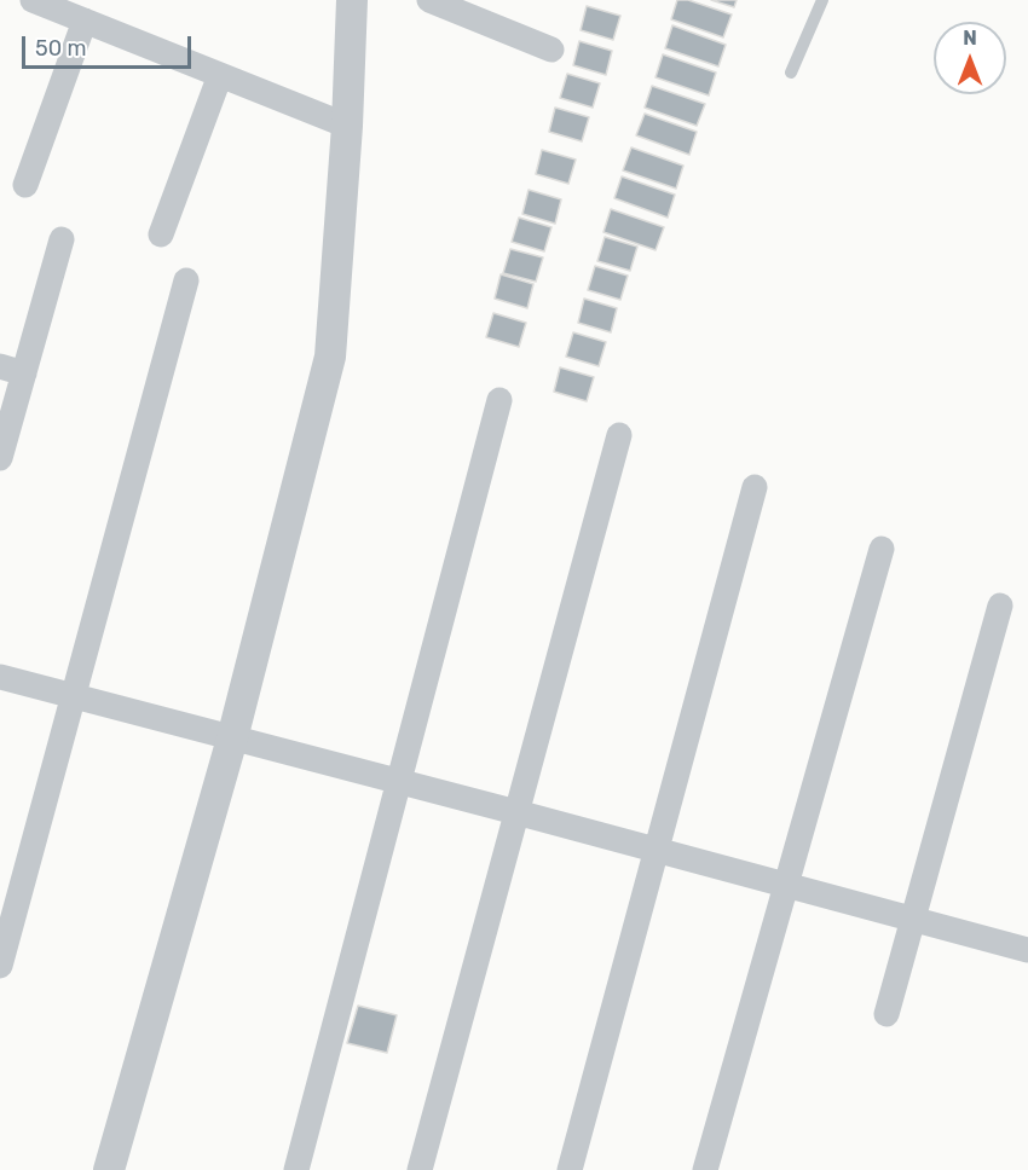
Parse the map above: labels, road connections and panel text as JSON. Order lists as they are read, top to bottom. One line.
{"scale_bar":"50 m","north":"top"}
